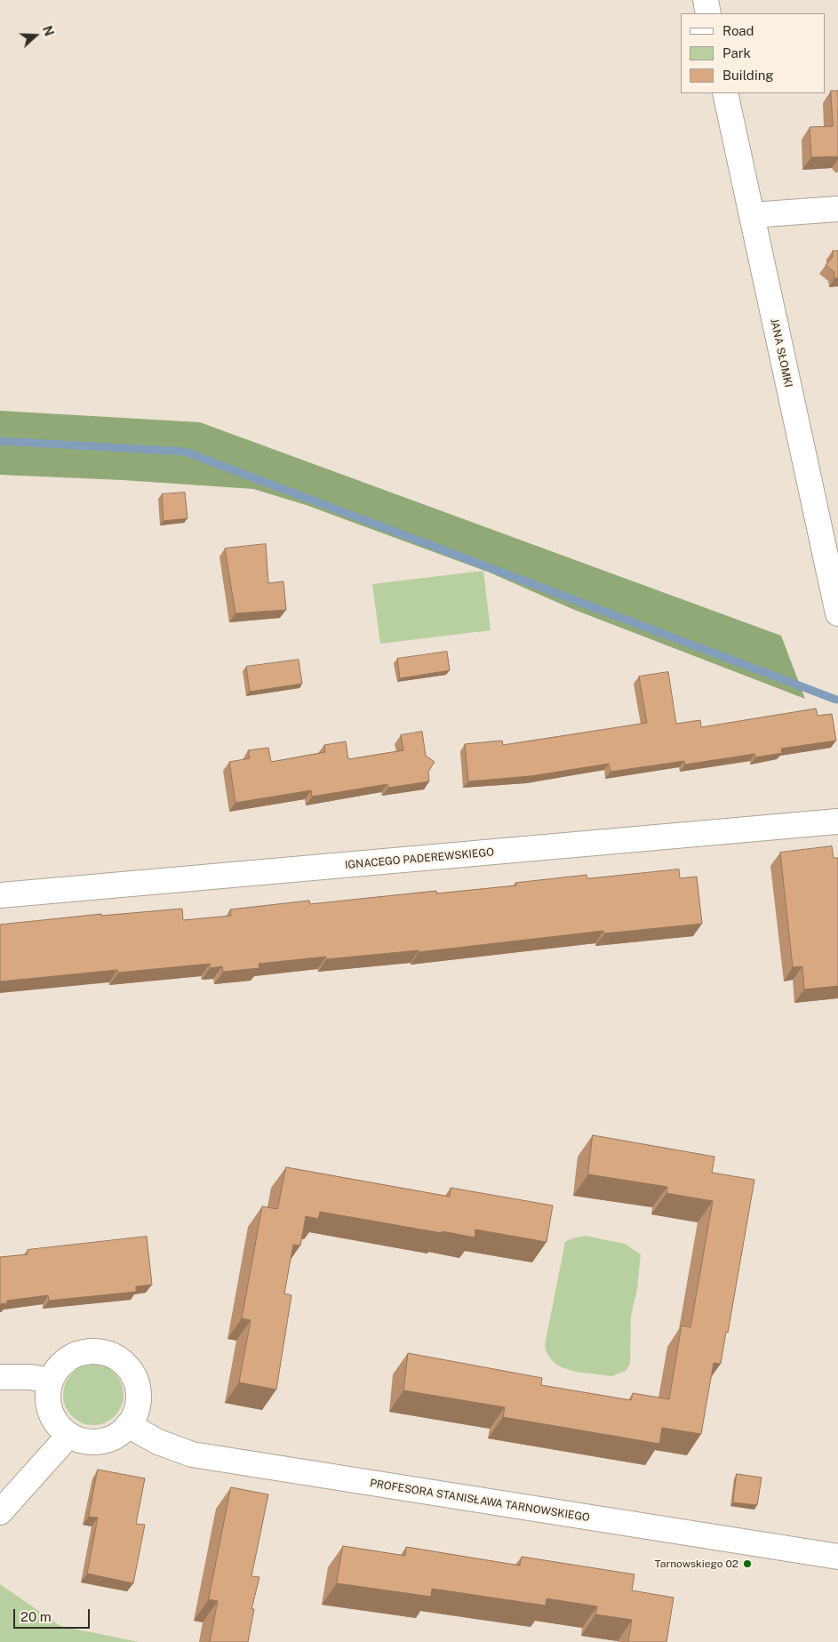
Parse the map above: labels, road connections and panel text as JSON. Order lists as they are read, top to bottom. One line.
{"streets":{"street":["JANA SŁOMKI","IGNACEGO PADEREWSKIEGO","PROFESORA STANISŁAWA TARNOWSKIEGO"]},"places":["Tarnowskiego 02"],"legend":["Road","Park","Building"],"scale_bar":"20 m","north":"right"}
